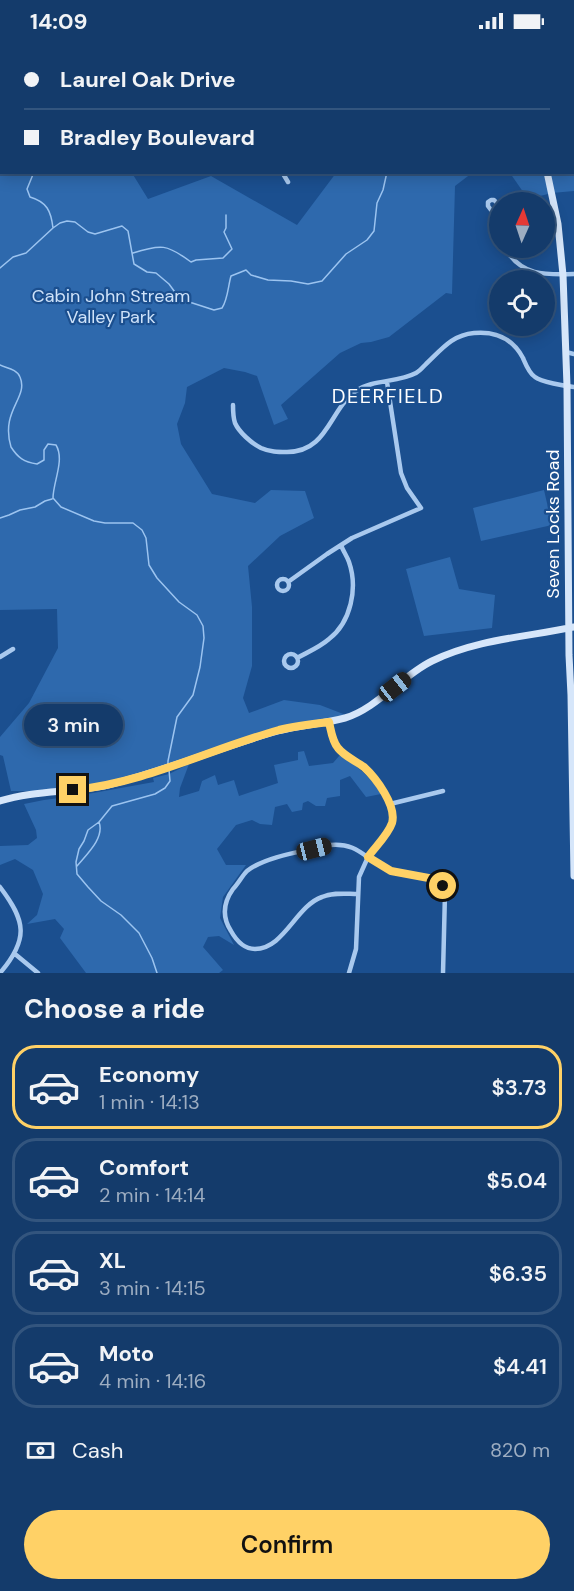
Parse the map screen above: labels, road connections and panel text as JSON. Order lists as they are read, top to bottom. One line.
{"streets":{"main road":["Seven Locks Road"]},"districts":["DEERFIELD"],"parks":["Cabin John Stream Valley Park"],"north":"top","page":{"status":"14:09","banner":["Laurel Oak Drive","Bradley Boulevard"],"bubble":"3 min","heading":"Choose a ride","list":[{"name":"Economy","note":"1 min · 14:13","value":"$3.73"},{"name":"Comfort","note":"2 min · 14:14","value":"$5.04"},{"name":"XL","note":"3 min · 14:15","value":"$6.35"},{"name":"Moto","note":"4 min · 14:16","value":"$4.41"}],"pay":["Cash","820 m"],"buttons":"Confirm"}}
